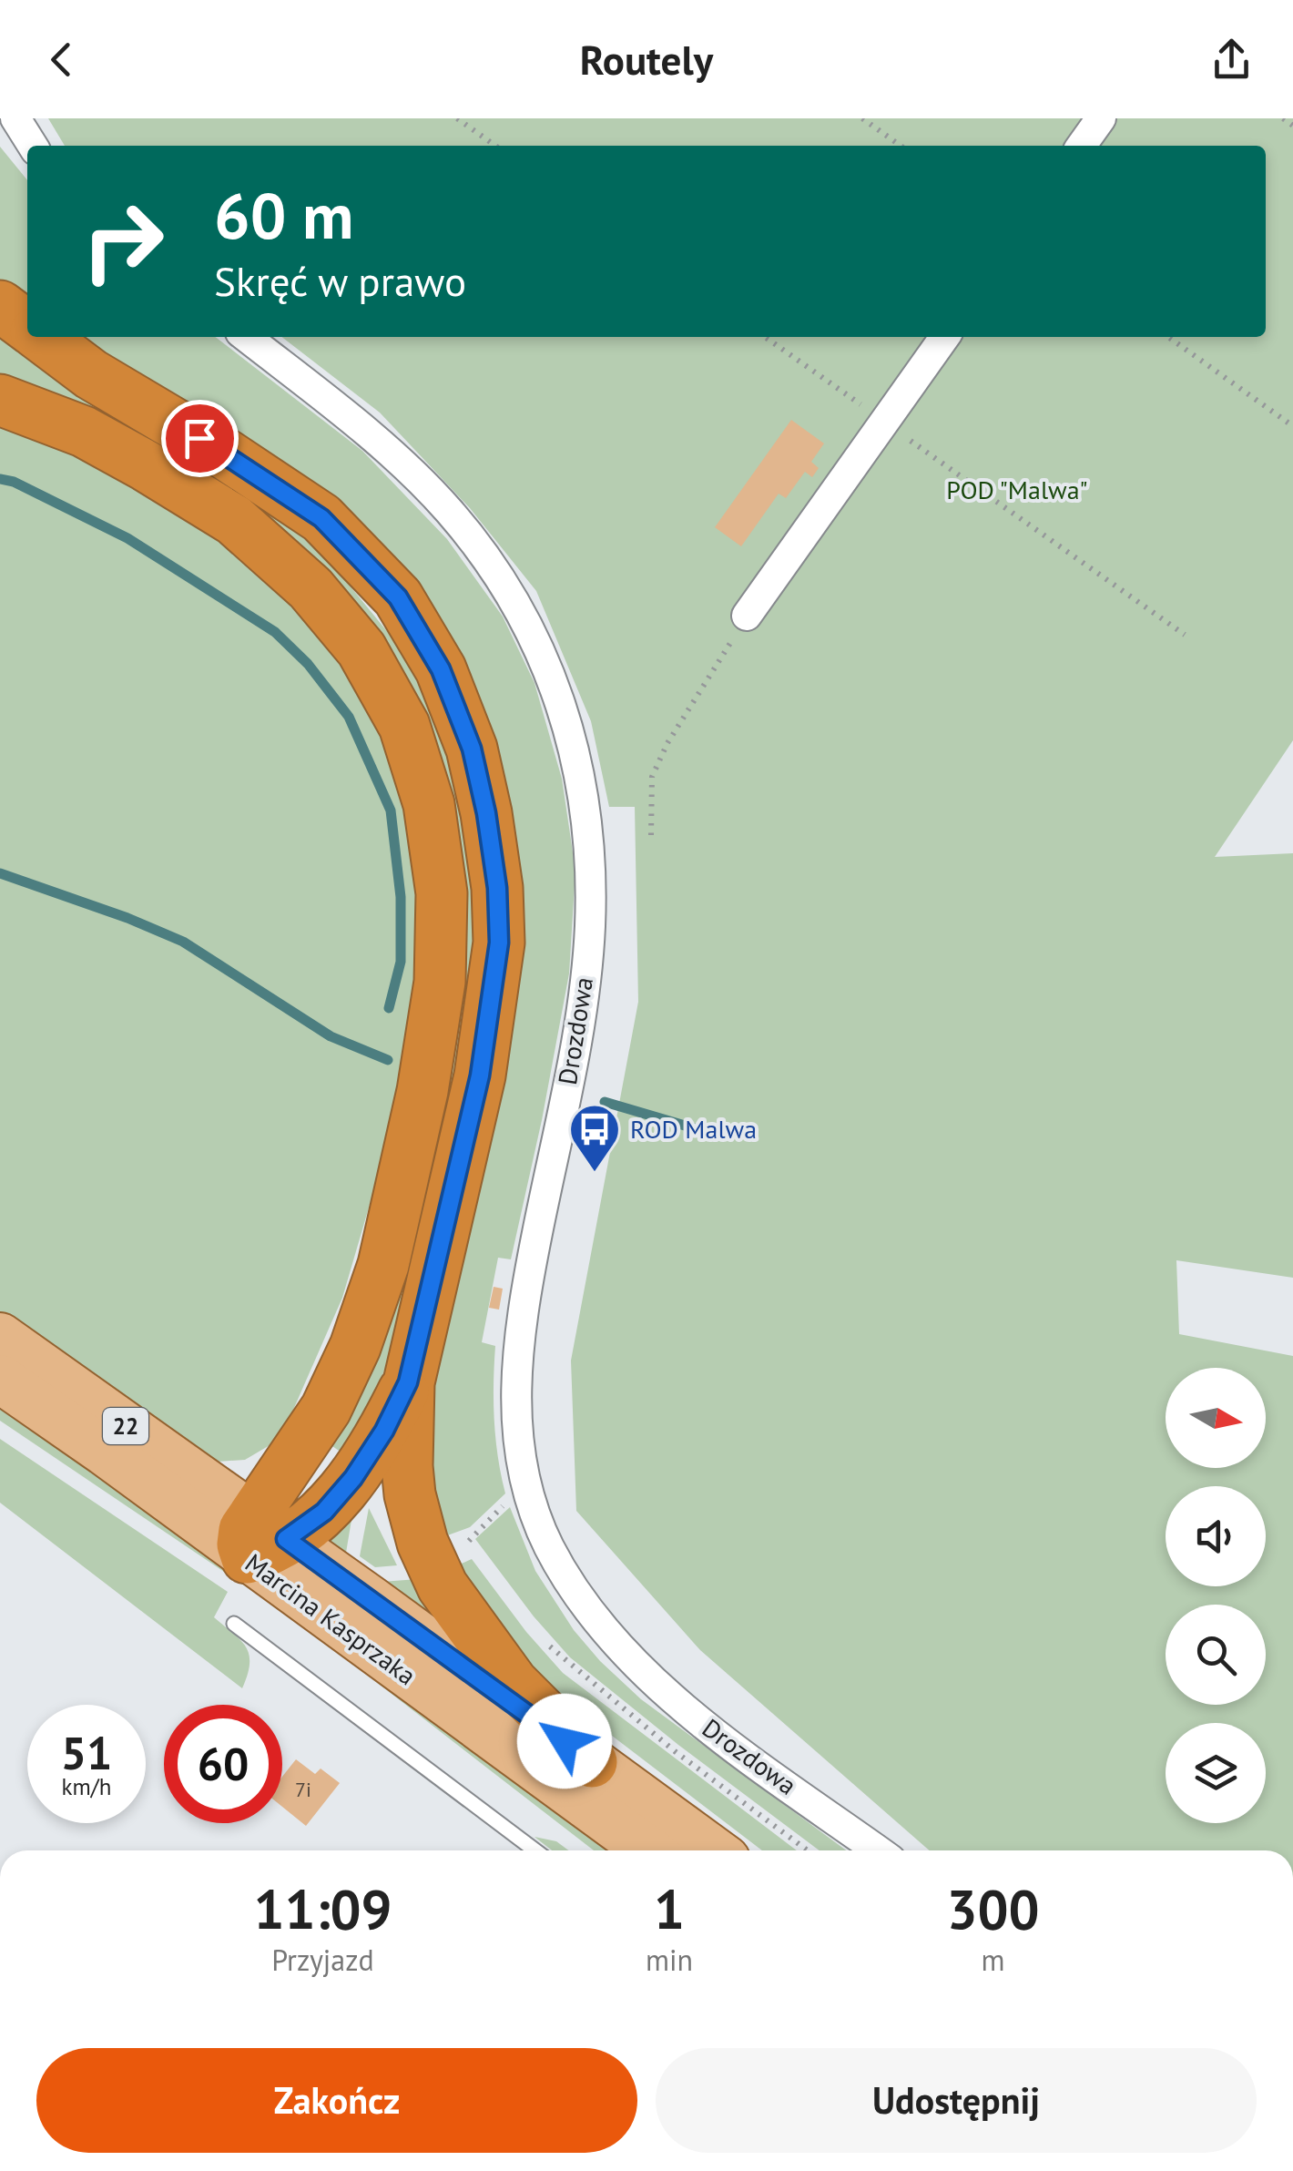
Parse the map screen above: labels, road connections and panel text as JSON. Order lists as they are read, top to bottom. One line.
{"streets":{"main road":["22","Marcina Kasprzaka"],"street":["Drozdowa"]},"parks":["POD \"Malwa\""],"places":{"bus stop":["ROD Malwa"]},"house_numbers":["7i"],"north":"right","page":{"header":"Routely","turn":["60 m","Skręć w prawo"],"speed":"51 km/h","limit":"60","eta":["11:09","Przyjazd","1","min","300","m"],"buttons":["Zakończ","Udostępnij"]}}
